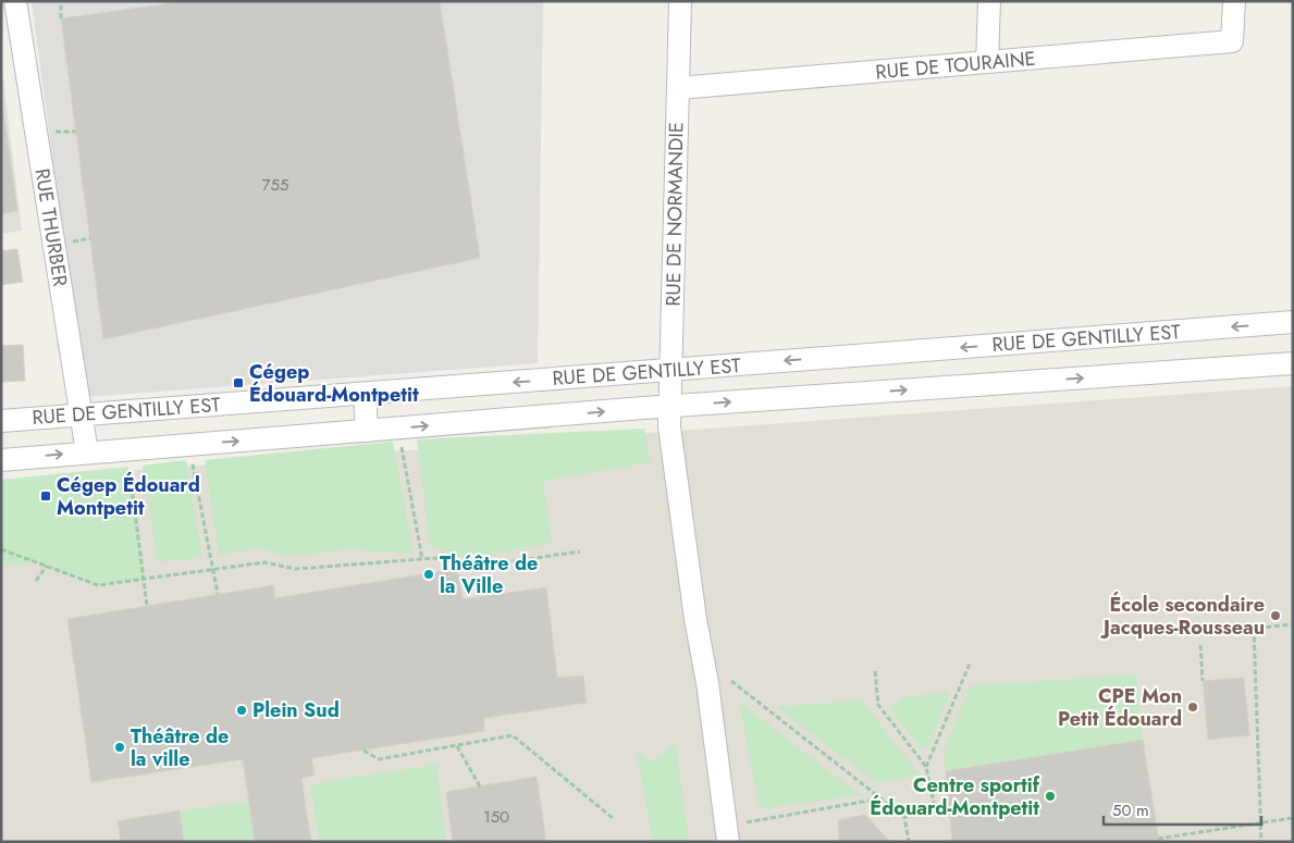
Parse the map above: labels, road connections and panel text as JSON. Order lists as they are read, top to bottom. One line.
{"streets":{"street":["RUE DE TOURAINE","RUE DE NORMANDIE","RUE THURBER","RUE DE GENTILLY EST"]},"crossings":[["RUE DE TOURAINE","RUE DE NORMANDIE"],["RUE DE NORMANDIE","RUE DE GENTILLY EST"],["RUE THURBER","RUE DE GENTILLY EST"]],"places":{"transit":["Cégep Édouard-Montpetit","Cégep Édouard Montpetit"],"other":["Théâtre de la Ville","École secondaire Jacques-Rousseau","CPE Mon Petit Édouard","Plein Sud","Théâtre de la ville","Centre sportif Édouard-Montpetit"]},"house_numbers":["755","150"],"scale_bar":"50 m"}
